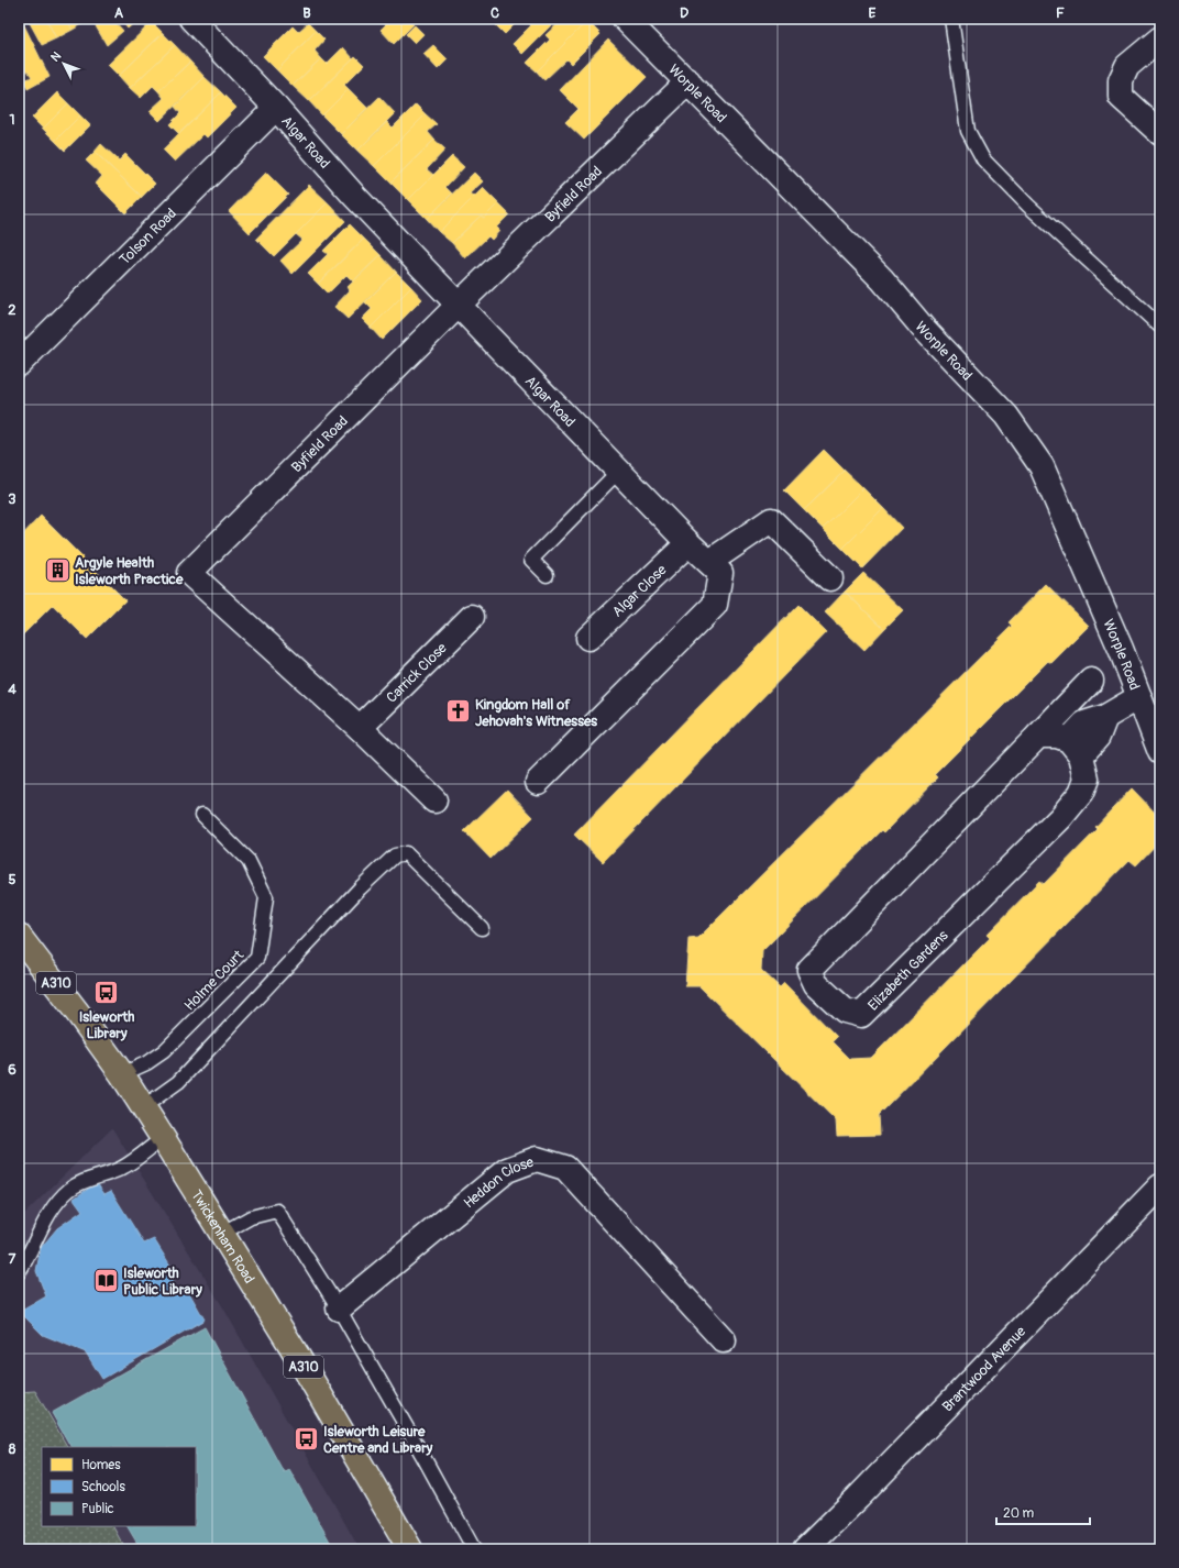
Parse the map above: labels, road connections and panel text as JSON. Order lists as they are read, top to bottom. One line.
{"streets":{"main road":["A310","Twickenham Road"],"street":["Worple Road","Algar Road","Byfield Road","Tolson Road","Algar Close","Carrick Close","Elizabeth Gardens","Heddon Close","Brantwood Avenue"],"lane":["Holme Court"]},"crossings":[["Worple Road","Byfield Road"],["Algar Road","Byfield Road"],["Algar Road","Tolson Road"],["Algar Road","Algar Close"],["Byfield Road","Carrick Close"],["Holme Court","Twickenham Road"]],"places":{"building":["Argyle Health Isleworth Practice"],"church":["Kingdom Hall of Jehovah's Witnesses"],"bus stop":["Isleworth Library","Isleworth Leisure Centre and Library"],"library":["Isleworth Public Library"]},"legend":["Homes","Schools","Public"],"scale_bar":"20 m","north":"top left","grid":{"columns":["A","B","C","D","E","F"],"rows":["1","2","3","4","5","6","7","8"]}}
